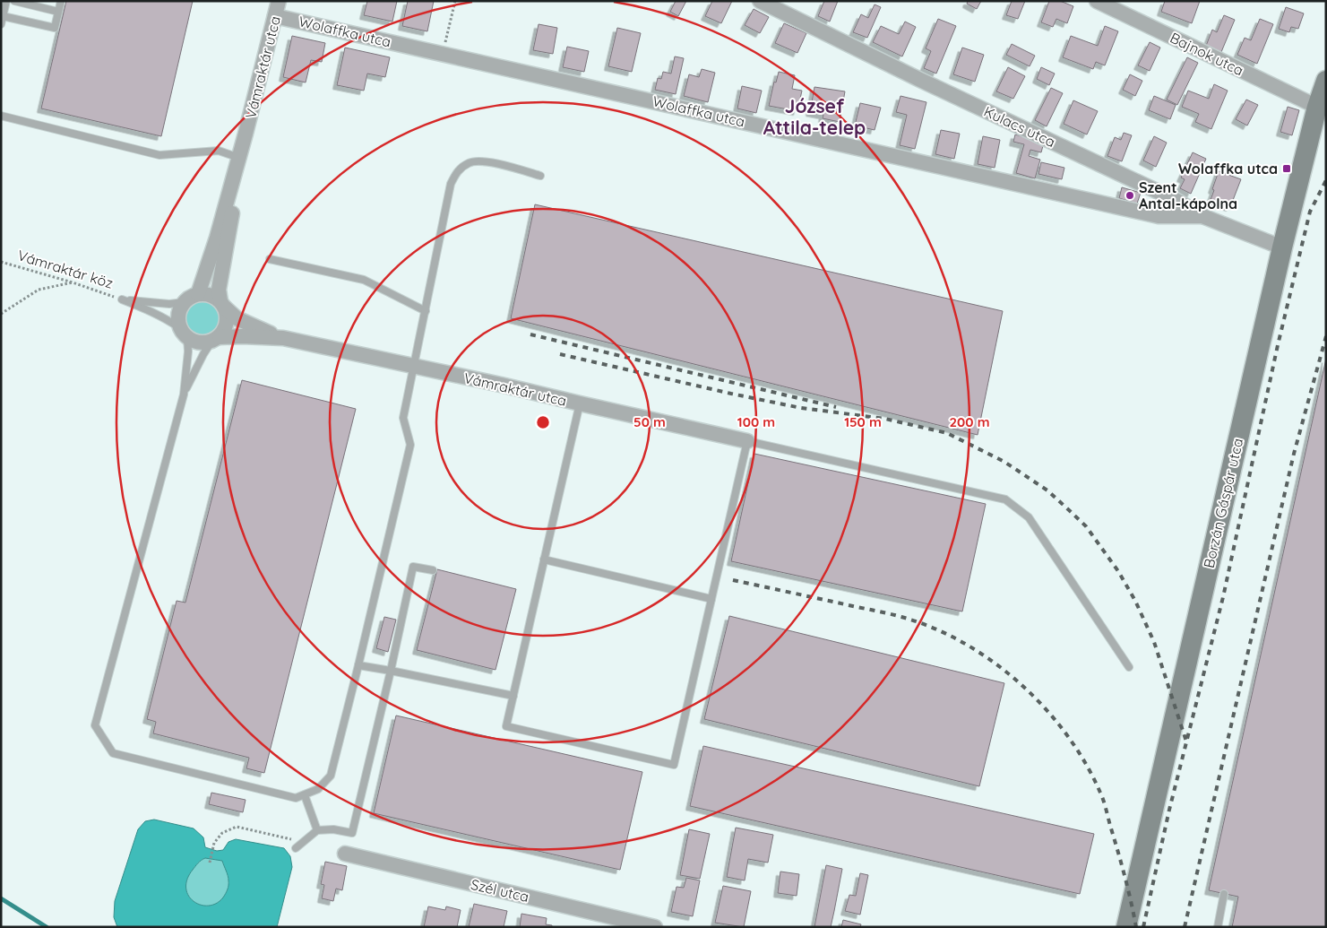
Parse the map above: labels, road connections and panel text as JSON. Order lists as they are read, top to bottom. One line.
{"streets":{"street":["Wolaffka utca","Bajnok utca","Vámraktár utca","Kulacs utca","Borzán Gáspár utca","Szél utca"],"lane":["Vámraktár köz"]},"crossings":[["Wolaffka utca","Vámraktár utca"],["Wolaffka utca","Kulacs utca"],["Bajnok utca","Borzán Gáspár utca"],["Vámraktár utca","Vámraktár köz"],["Kulacs utca","Borzán Gáspár utca"]],"districts":["József Attila-telep"],"places":{"transit":["Wolaffka utca"],"other":["Szent Antal-kápolna"]},"rings":["50 m","100 m","150 m","200 m"]}
